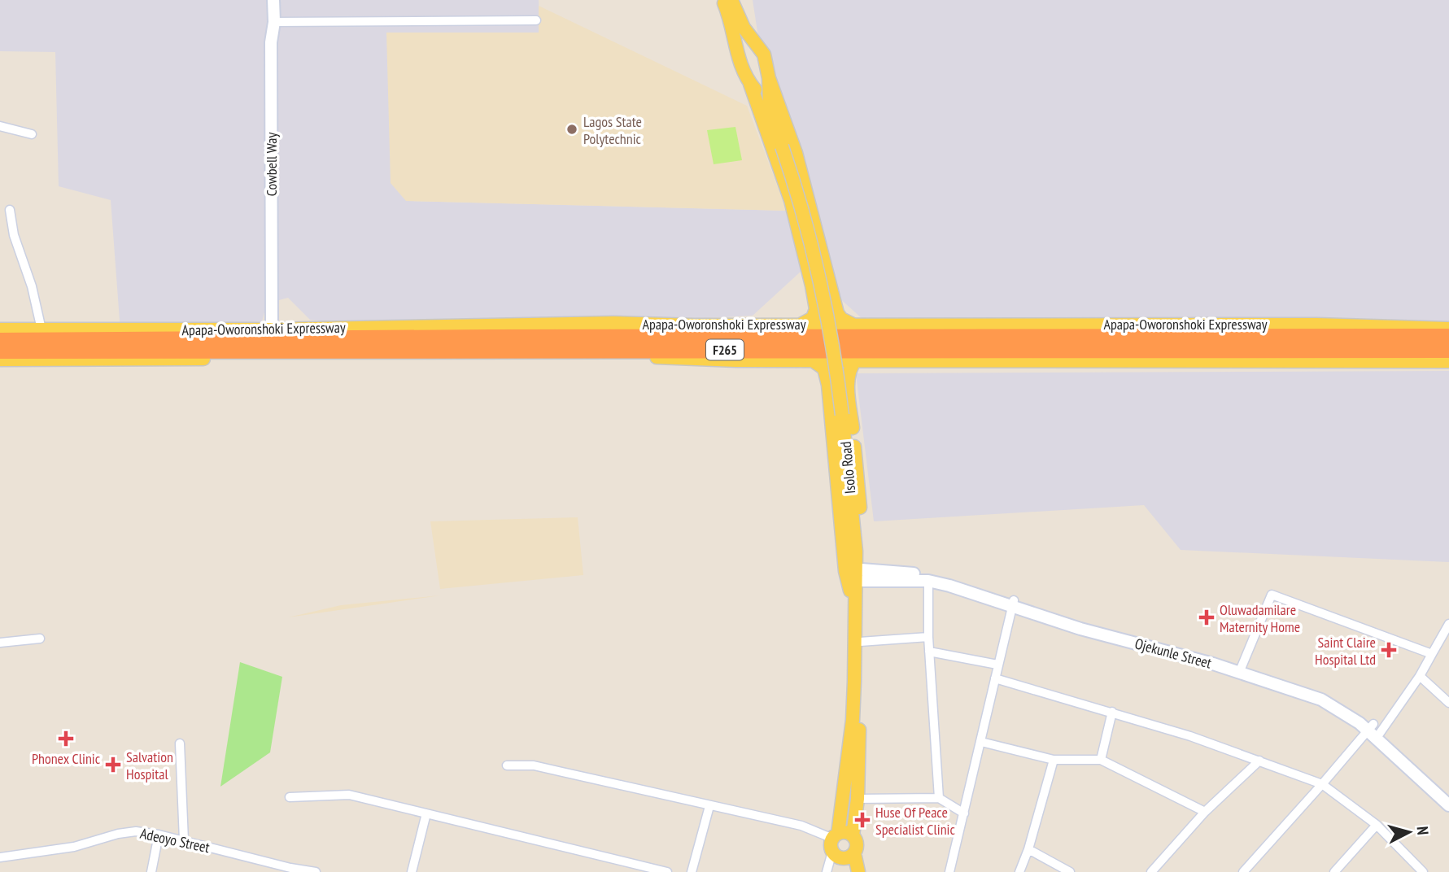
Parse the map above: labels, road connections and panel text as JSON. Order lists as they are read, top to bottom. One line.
{"streets":{"highway":["Apapa-Oworonshoki Expressway","F265"],"main road":["Isolo Road"],"street":["Cowbell Way","Ojekunle Street","Adeoyo Street"]},"crossings":[["Cowbell Way","Apapa-Oworonshoki Expressway"]],"places":{"other":["Lagos State Polytechnic"],"health":["Oluwadamilare Maternity Home","Saint Claire Hospital Ltd","Phonex Clinic","Salvation Hospital","Huse Of Peace Specialist Clinic"]},"north":"right"}
